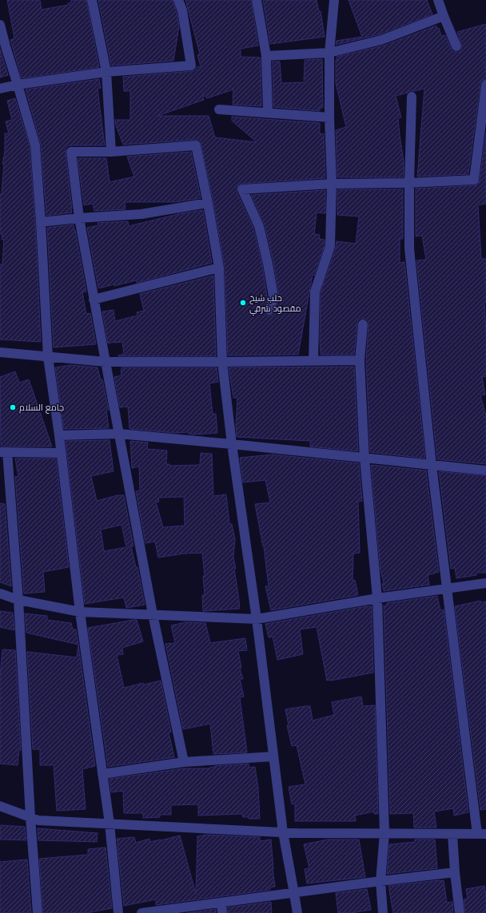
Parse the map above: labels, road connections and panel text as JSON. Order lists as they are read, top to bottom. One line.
{"places":["حلب شيخ مقصود شرقي","جامع السلام"]}
